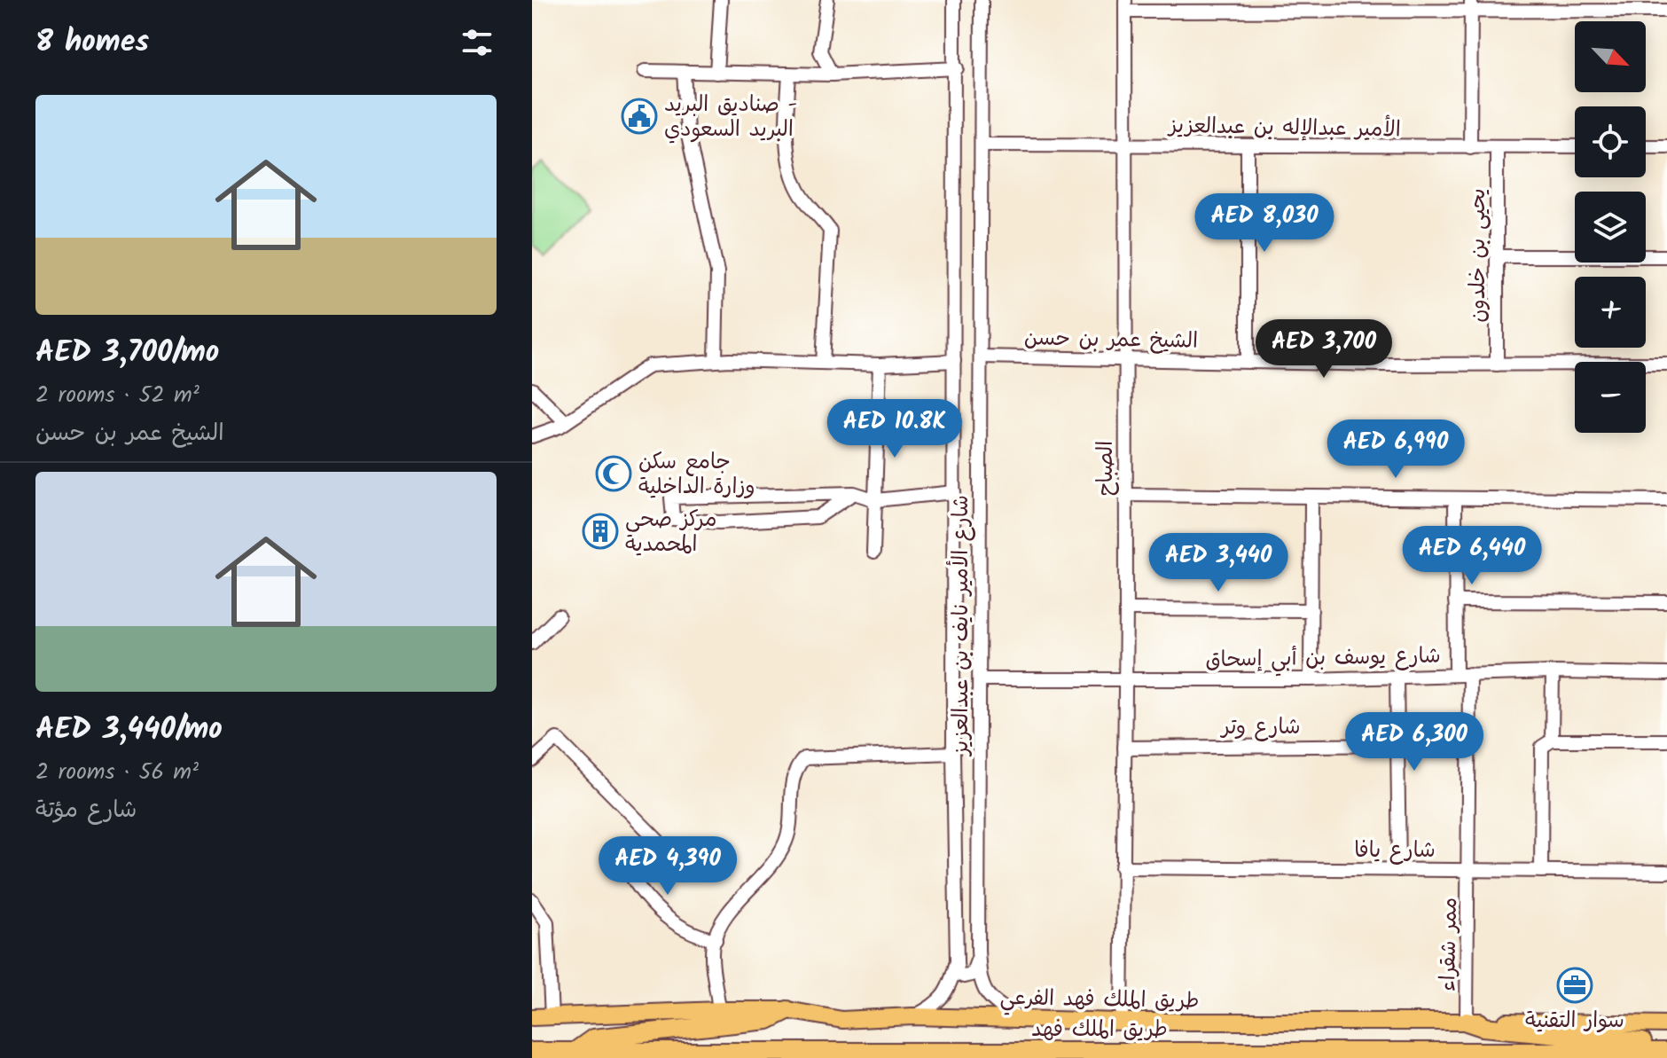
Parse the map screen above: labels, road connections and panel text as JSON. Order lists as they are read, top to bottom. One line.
{"streets":{"highway":["طريق الملك فهد"],"main road":["طريق الملك فهد الفرعي"],"street":["الأمير عبدالإله بن عبدالعزيز","يحيى بن خلدون","الشيخ عمر بن حسن","الصباح","شارع الأمير نايف بن عبدالعزيز","شارع يوسف بن أبي إسحاق","شارع وتر","شارع يافا","ممر شقراء"]},"crossings":[["الأمير عبدالإله بن عبدالعزيز","يحيى بن خلدون"],["الأمير عبدالإله بن عبدالعزيز","الصباح"],["الأمير عبدالإله بن عبدالعزيز","شارع الأمير نايف بن عبدالعزيز"],["يحيى بن خلدون","الشيخ عمر بن حسن"],["الشيخ عمر بن حسن","الصباح"],["الشيخ عمر بن حسن","شارع الأمير نايف بن عبدالعزيز"],["الصباح","شارع يوسف بن أبي إسحاق"],["الصباح","شارع وتر"],["الصباح","شارع يافا"],["الصباح","طريق الملك فهد الفرعي"],["شارع الأمير نايف بن عبدالعزيز","شارع يوسف بن أبي إسحاق"],["شارع الأمير نايف بن عبدالعزيز","طريق الملك فهد الفرعي"],["شارع يوسف بن أبي إسحاق","ممر شقراء"],["شارع يافا","ممر شقراء"],["ممر شقراء","طريق الملك فهد الفرعي"]],"places":{"public building":["صناديق البريد - البريد السعودي"],"mosque":["جامع سكن وزارة الداخلية"],"building":["مركز صحي المحمدية"],"office":["سوار التقنية"]},"north":"bottom right","page":{"heading":"8 homes","map_buttons":["+","−"],"list":[{"name":"AED 3,700/mo","note":"2 rooms · 52 m² · الشيخ عمر بن حسن"},{"name":"AED 3,440/mo","note":"2 rooms · 56 m² · شارع مؤتة"}],"price":["AED 8,030","AED 3,700","AED 10.8K","AED 6,990","AED 6,440","AED 3,440","AED 6,300","AED 4,390"]}}
